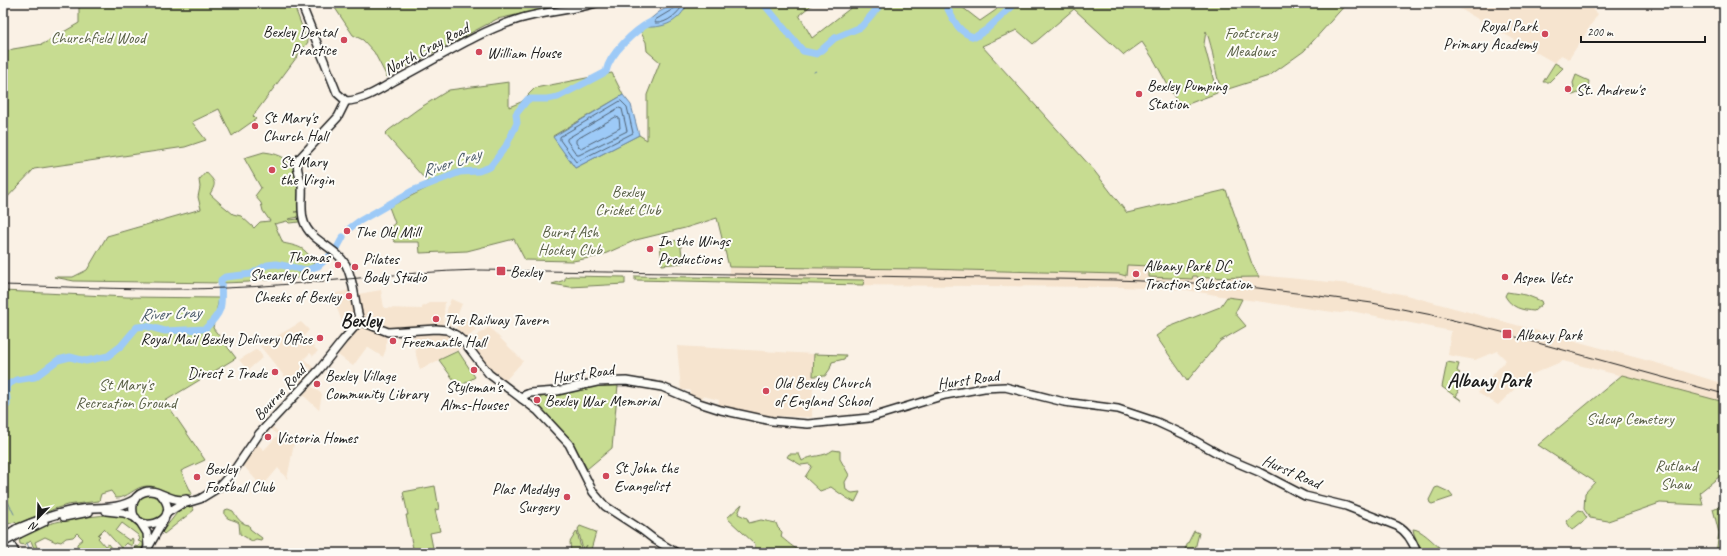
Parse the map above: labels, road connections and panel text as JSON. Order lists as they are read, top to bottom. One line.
{"streets":{"main road":["North Cray Road","Hurst Road","Bourne Road"]},"districts":["Bexley","Albany Park"],"water":["River Cray"],"parks":["Footscray Meadows","Churchfield Wood","Bexley Cricket Club","Burnt Ash Hockey Club","St Mary's Recreation Ground","Sidcup Cemetery","Rutland Shaw"],"places":{"other":["Royal Park Primary Academy","Bexley Dental Practice","William House","St. Andrew's","Bexley Pumping Station","St Mary's Church Hall","St Mary the Virgin","The Old Mill","In the Wings Productions","Thomas Shearley Court","Pilates Body Studio","Albany Park DC Traction Substation","Aspen Vets","Cheeks of Bexley","The Railway Tavern","Royal Mail Bexley Delivery Office","Freemantle Hall","Styleman's Alms-Houses","Direct 2 Trade","Bexley Village Community Library","Old Bexley Church of England School","Bexley War Memorial","Victoria Homes","St John the Evangelist","Bexley Football Club","Plas Meddyg Surgery"],"transit":["Bexley","Albany Park"]},"scale_bar":"200 m","north":"bottom left"}
